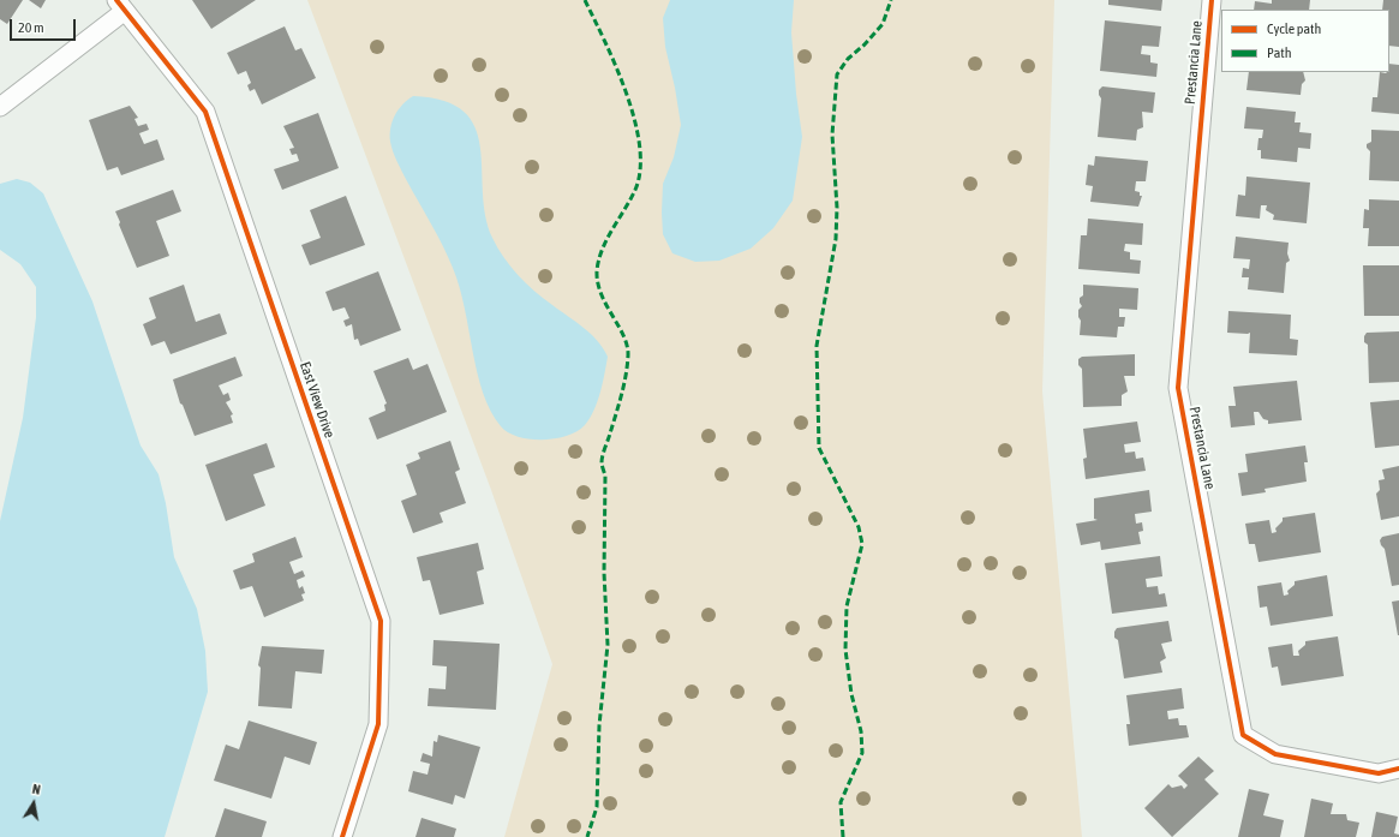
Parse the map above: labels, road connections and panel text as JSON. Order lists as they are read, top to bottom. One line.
{"streets":{"street":["Prestancia Lane","East View Drive"]},"legend":["Cycle path","Path"],"scale_bar":"20 m","north":"top"}
